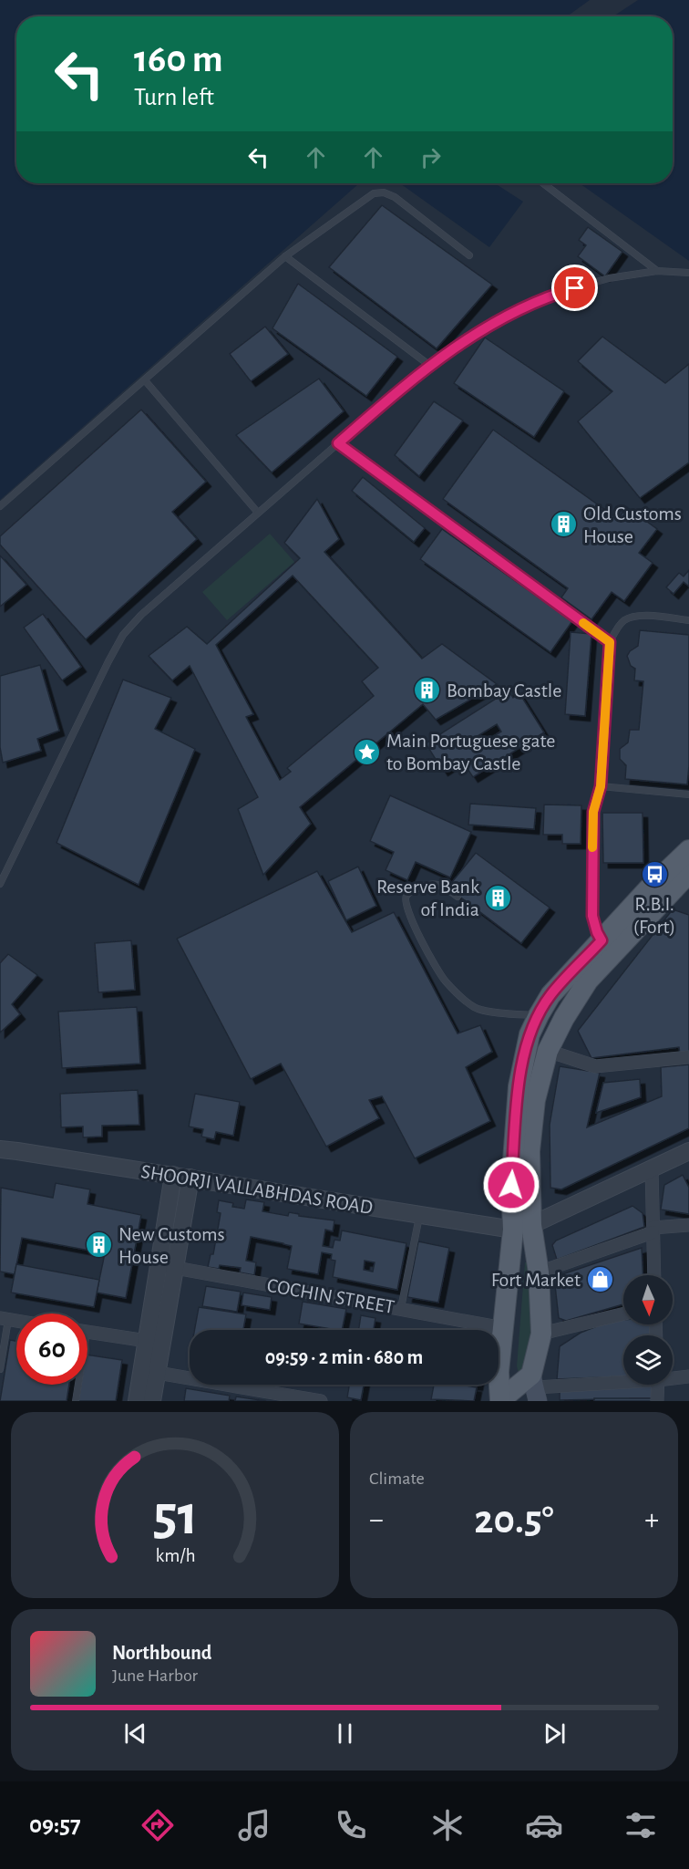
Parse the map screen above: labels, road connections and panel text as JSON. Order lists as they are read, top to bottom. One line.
{"streets":{"street":["SHOORJI VALLABHDAS ROAD","COCHIN STREET"]},"places":{"building":["Old Customs House","Bombay Castle","Reserve Bank of India","New Customs House"],"place":["Main Portuguese gate to Bombay Castle"],"bus stop":["R.B.I. (Fort)"],"shop":["Fort Market"]},"north":"bottom","page":{"turn":["160 m","Turn left"],"limit":"60","trip":"09:59 · 2 min · 680 m","tile":"Climate","heat":["−","20.5°","+"],"song":["Northbound","June Harbor"],"tabs":"09:57","gauge":["51","km/h"]}}
